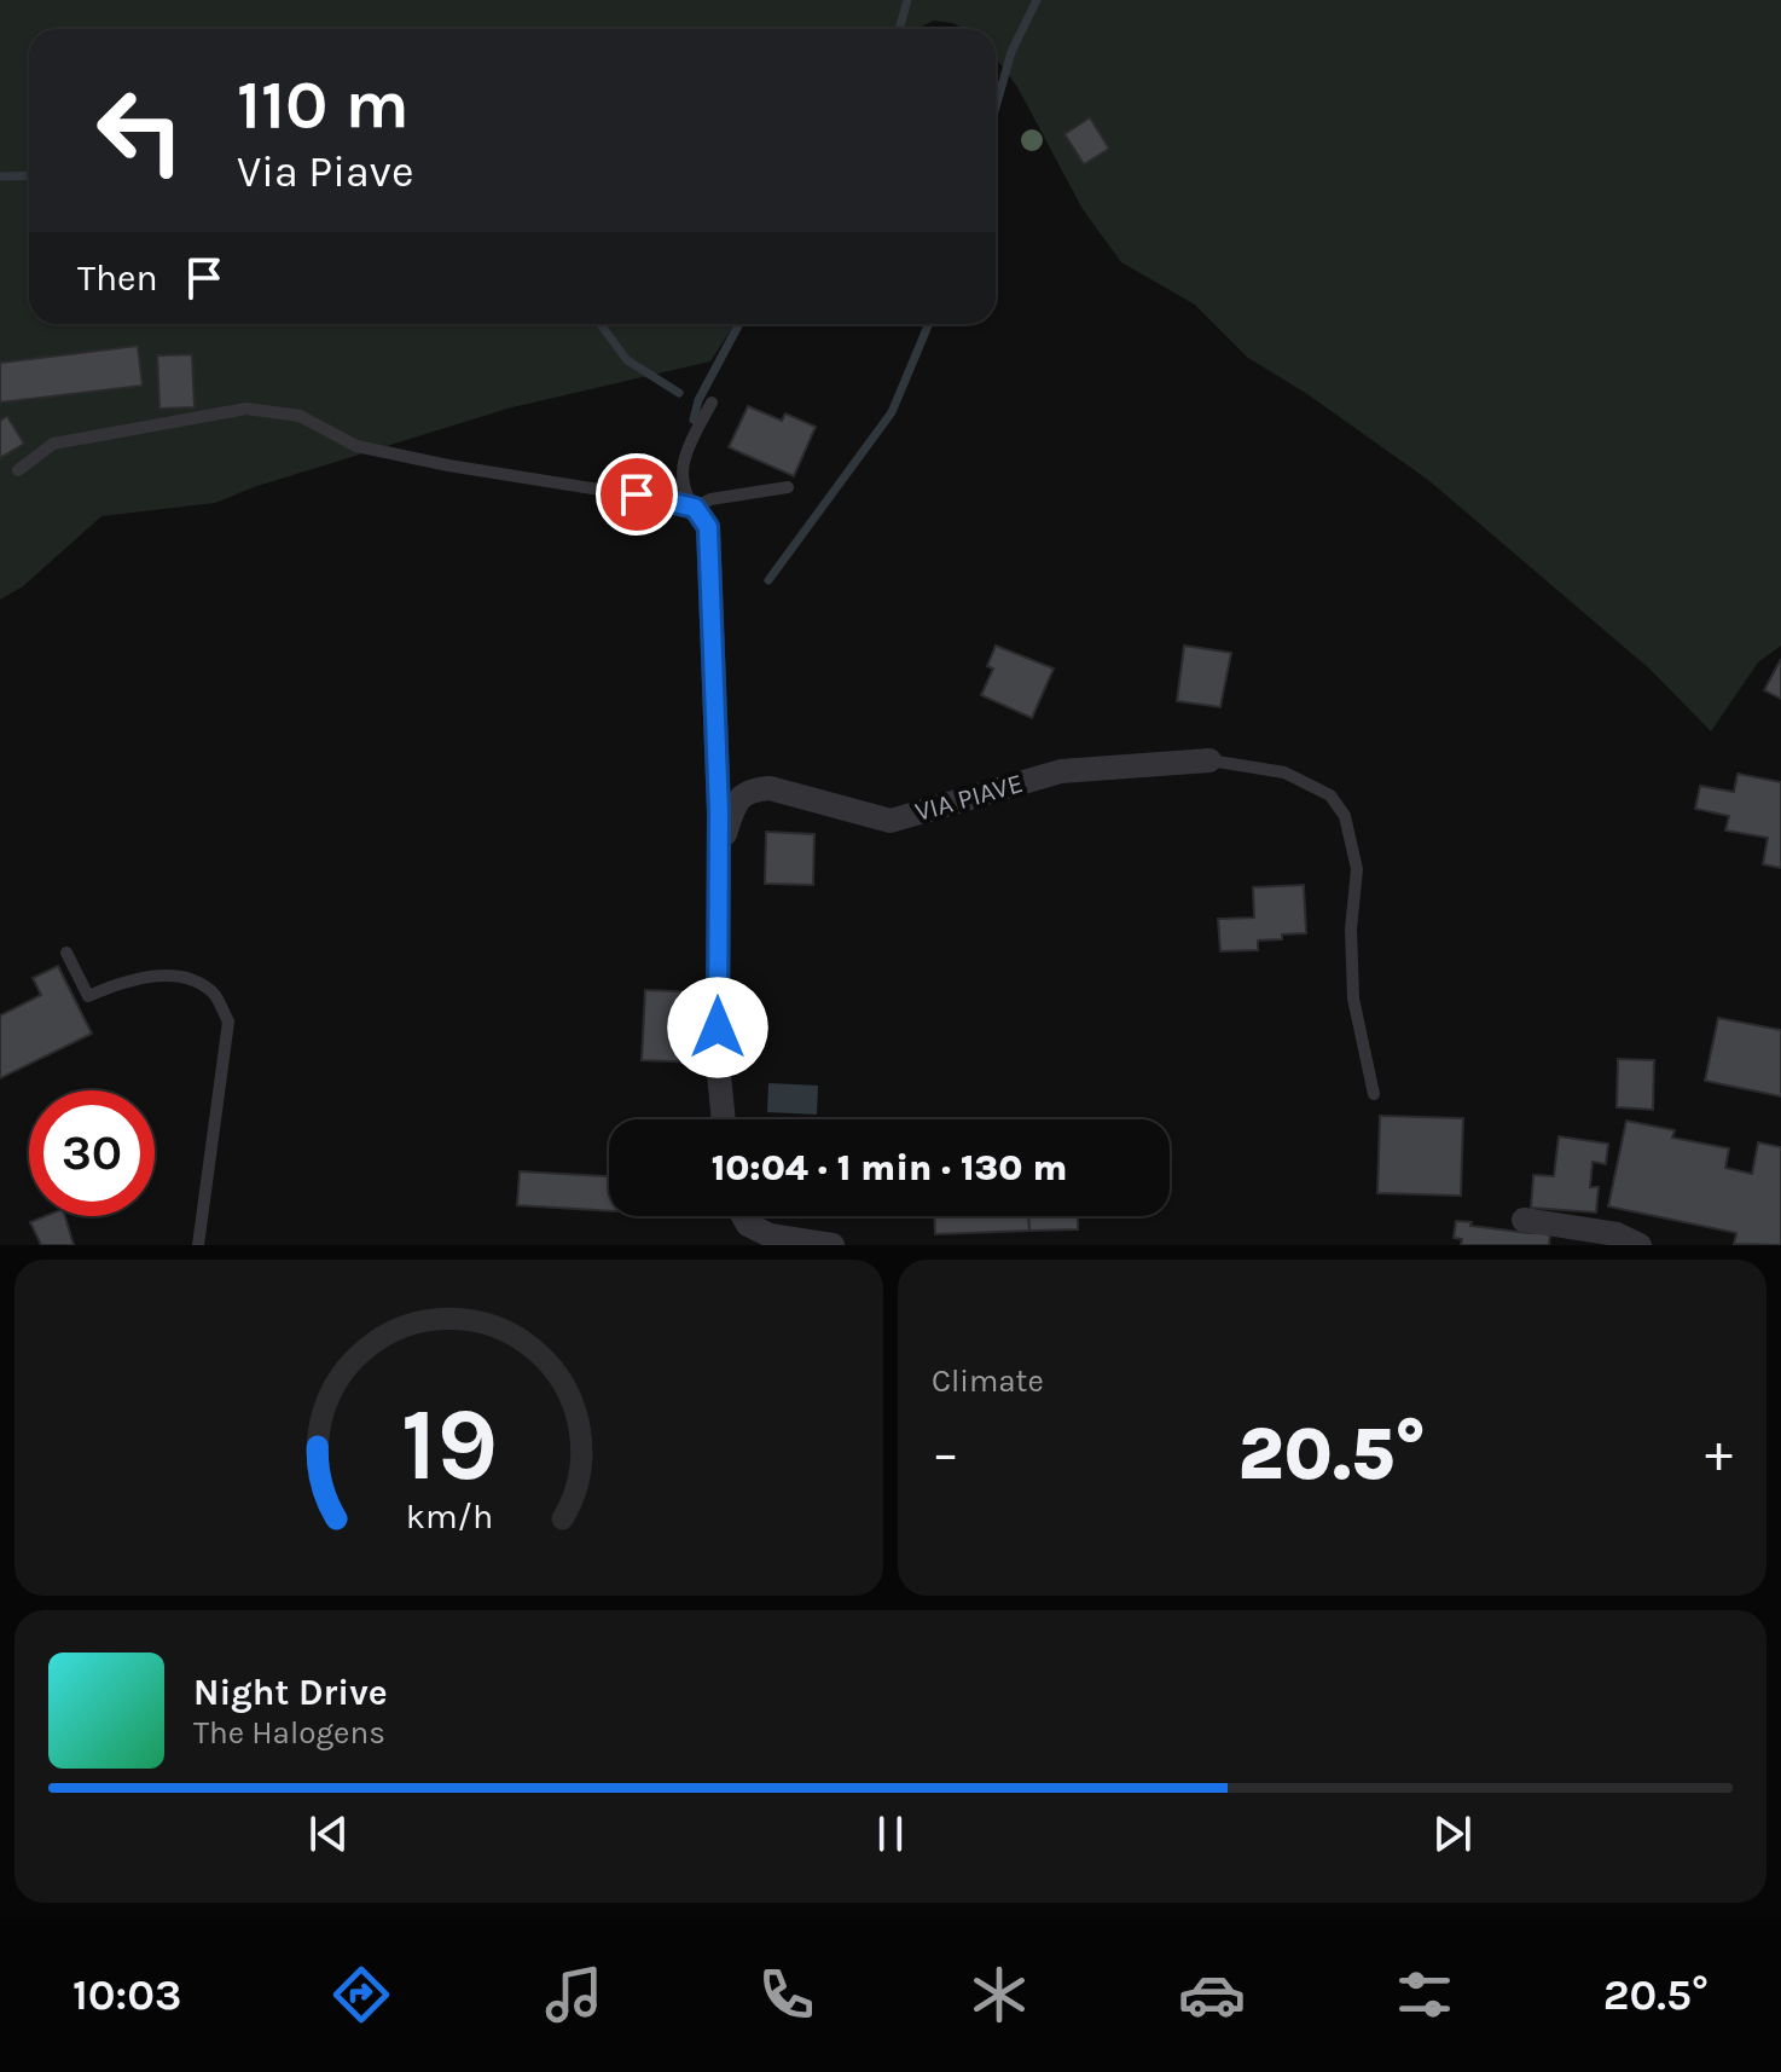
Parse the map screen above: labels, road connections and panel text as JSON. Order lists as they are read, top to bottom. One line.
{"streets":{"street":["VIA PIAVE"]},"page":{"turn":["110 m","Via Piave"],"then":"Then","limit":"30","trip":"10:04 · 1 min · 130 m","tile":"Climate","heat":["−","20.5°","+"],"song":["Night Drive","The Halogens"],"tabs":["10:03","20.5°"],"gauge":["19","km/h"]}}
